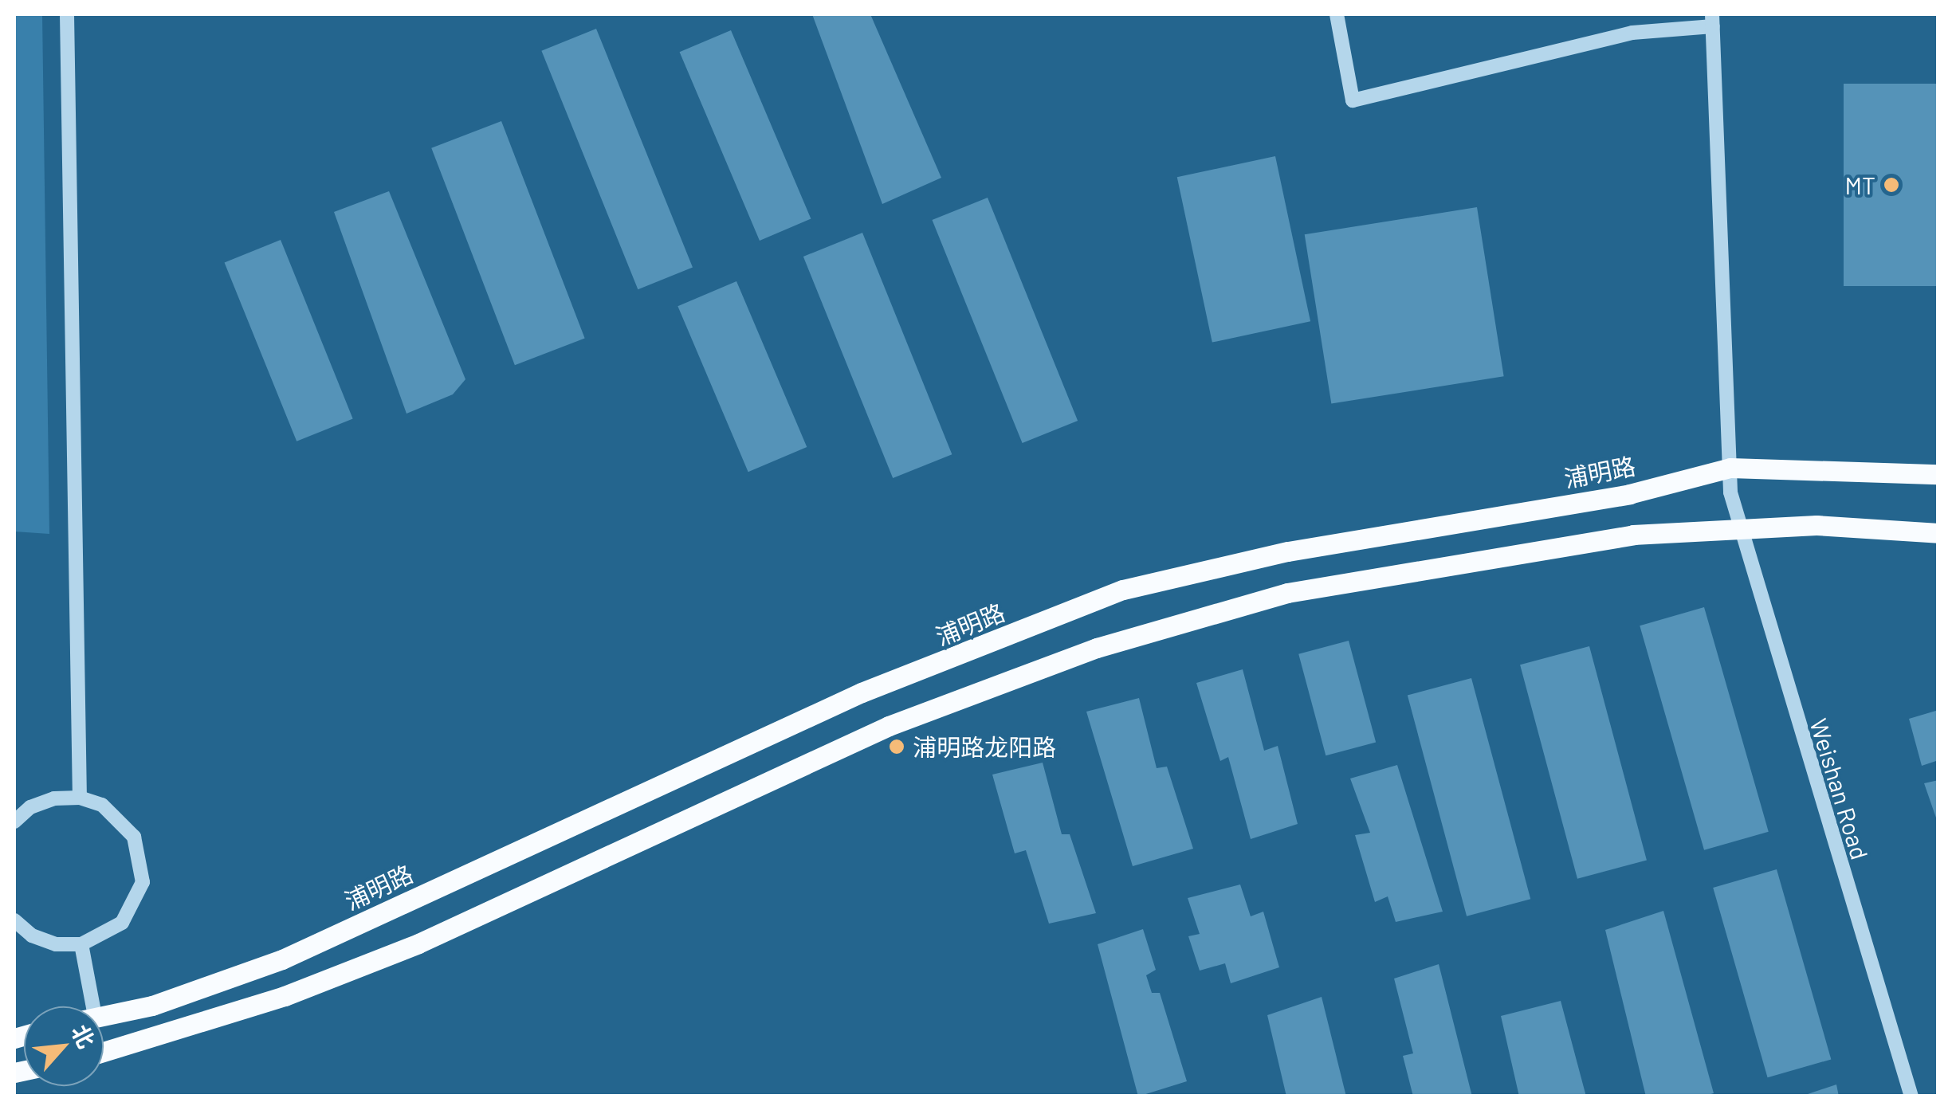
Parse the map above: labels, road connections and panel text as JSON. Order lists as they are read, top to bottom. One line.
{"streets":{"main road":["浦明路"],"street":["Weishan Road"]},"crossings":[["浦明路","Weishan Road"]],"places":["MT","浦明路龙阳路"],"north":"top right"}
